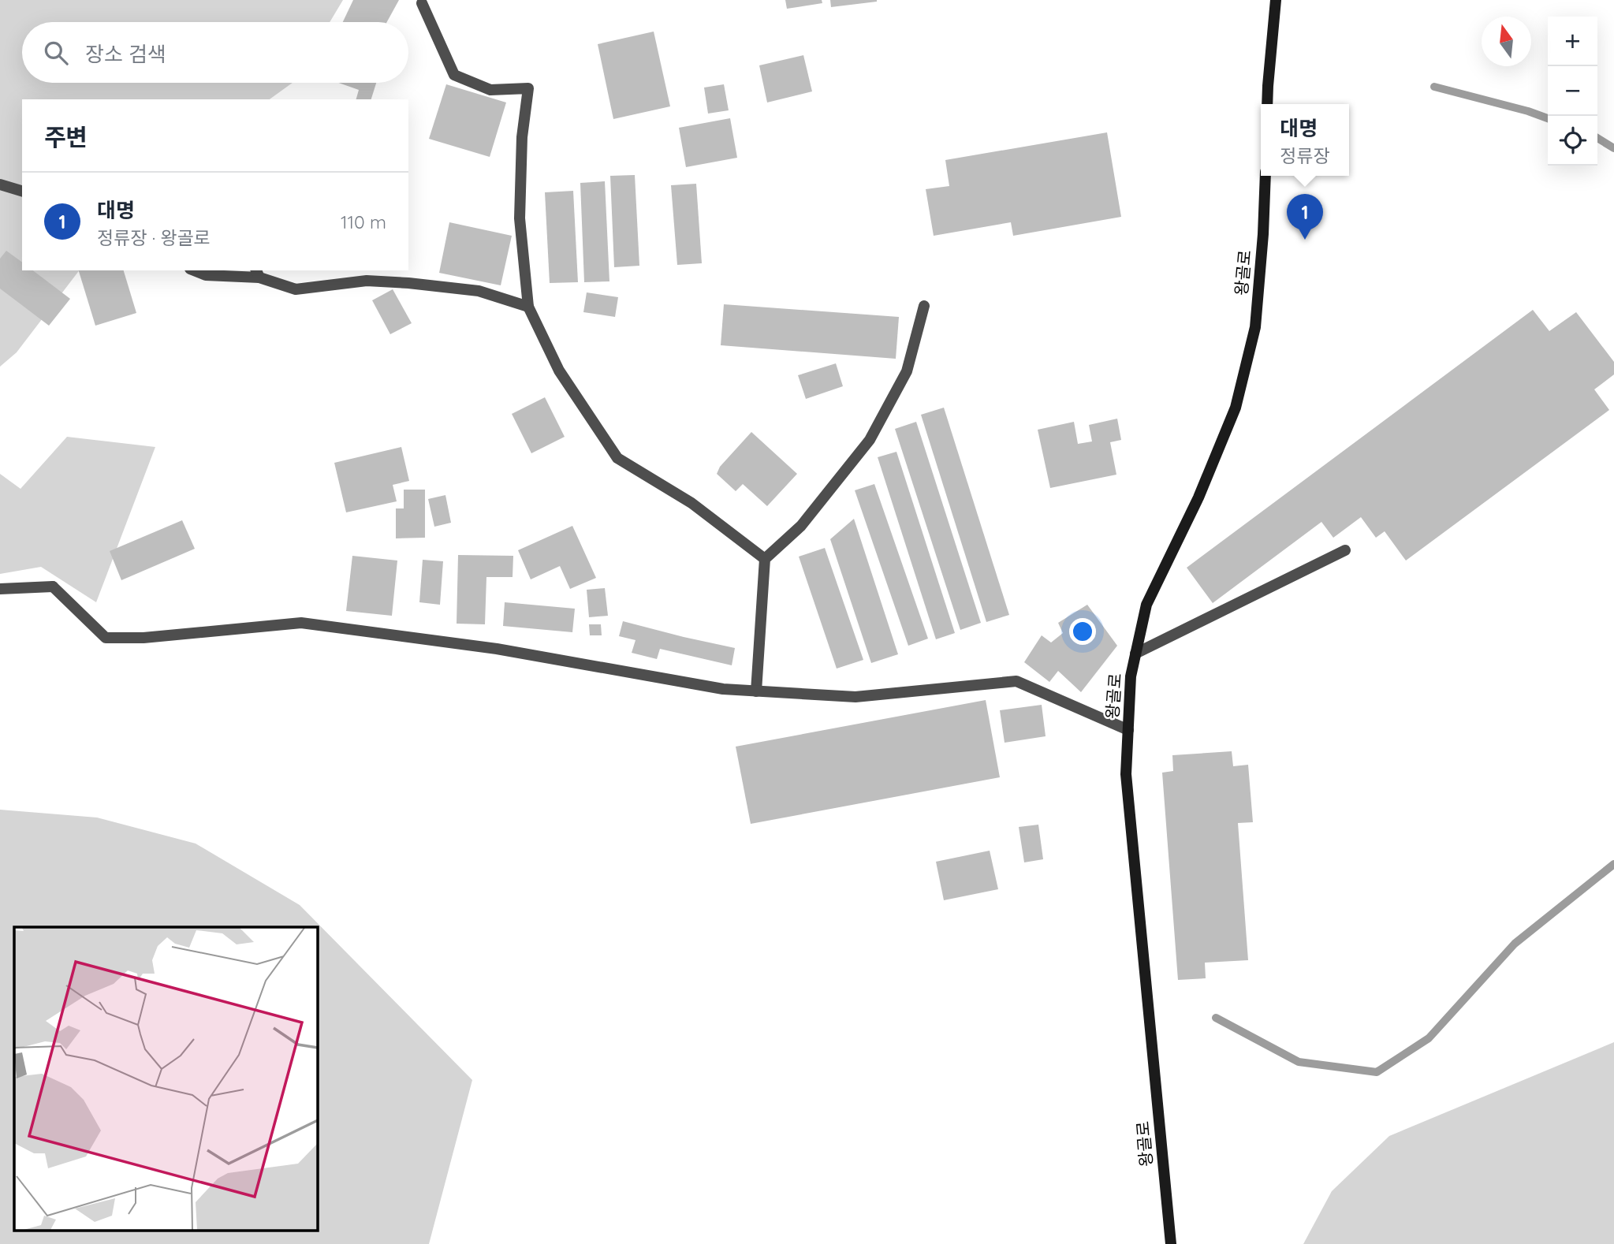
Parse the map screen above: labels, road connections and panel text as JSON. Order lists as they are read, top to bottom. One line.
{"streets":{"main road":["왕골로"]},"north":"top","page":{"map_buttons":["+","−"],"search":"장소 검색","heading":"주변","popup":["대명","정류장"],"list":[{"mark":"1","name":"대명","note":"정류장 · 왕골로","value":"110 m"}],"pins":"1"}}
